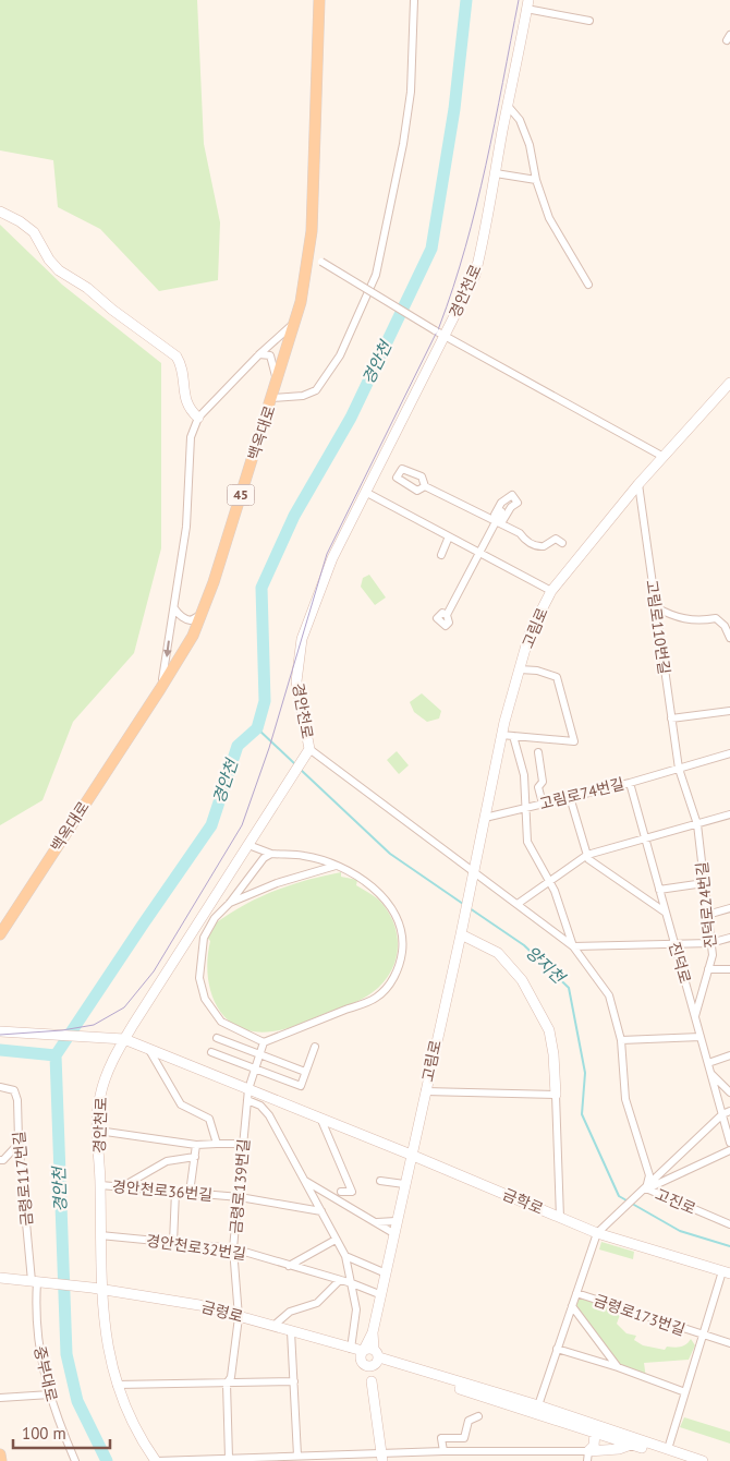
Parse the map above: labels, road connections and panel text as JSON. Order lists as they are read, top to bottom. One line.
{"streets":{"main road":["경안천로","백옥대로","45","고림로","금학로","금령로"],"street":["고림로110번길","고림로74번길","진덕로24번길","진덕로","금령로117번길","금령로139번길","경안천로36번길","고진로","경안천로32번길","금령로173번길","중부대로"]},"crossings":[["경안천로","경안천로36번길"],["경안천로","금학로"],["경안천로","경안천로32번길"],["경안천로","금령로"],["고림로110번길","고림로"],["고림로110번길","고림로74번길"],["고림로","고림로74번길"],["고림로","금학로"],["고림로","경안천로32번길"],["고림로","금령로"],["고림로74번길","진덕로"],["진덕로24번길","진덕로"],["금령로117번길","금령로"],["금령로117번길","중부대로"],["금령로139번길","경안천로36번길"],["금령로139번길","금학로"],["금령로139번길","경안천로32번길"],["금령로139번길","금령로"],["금학로","금령로173번길"],["금령로","금령로173번길"],["금령로","중부대로"]],"water":["경안천","양지천"],"scale_bar":"100 m"}
